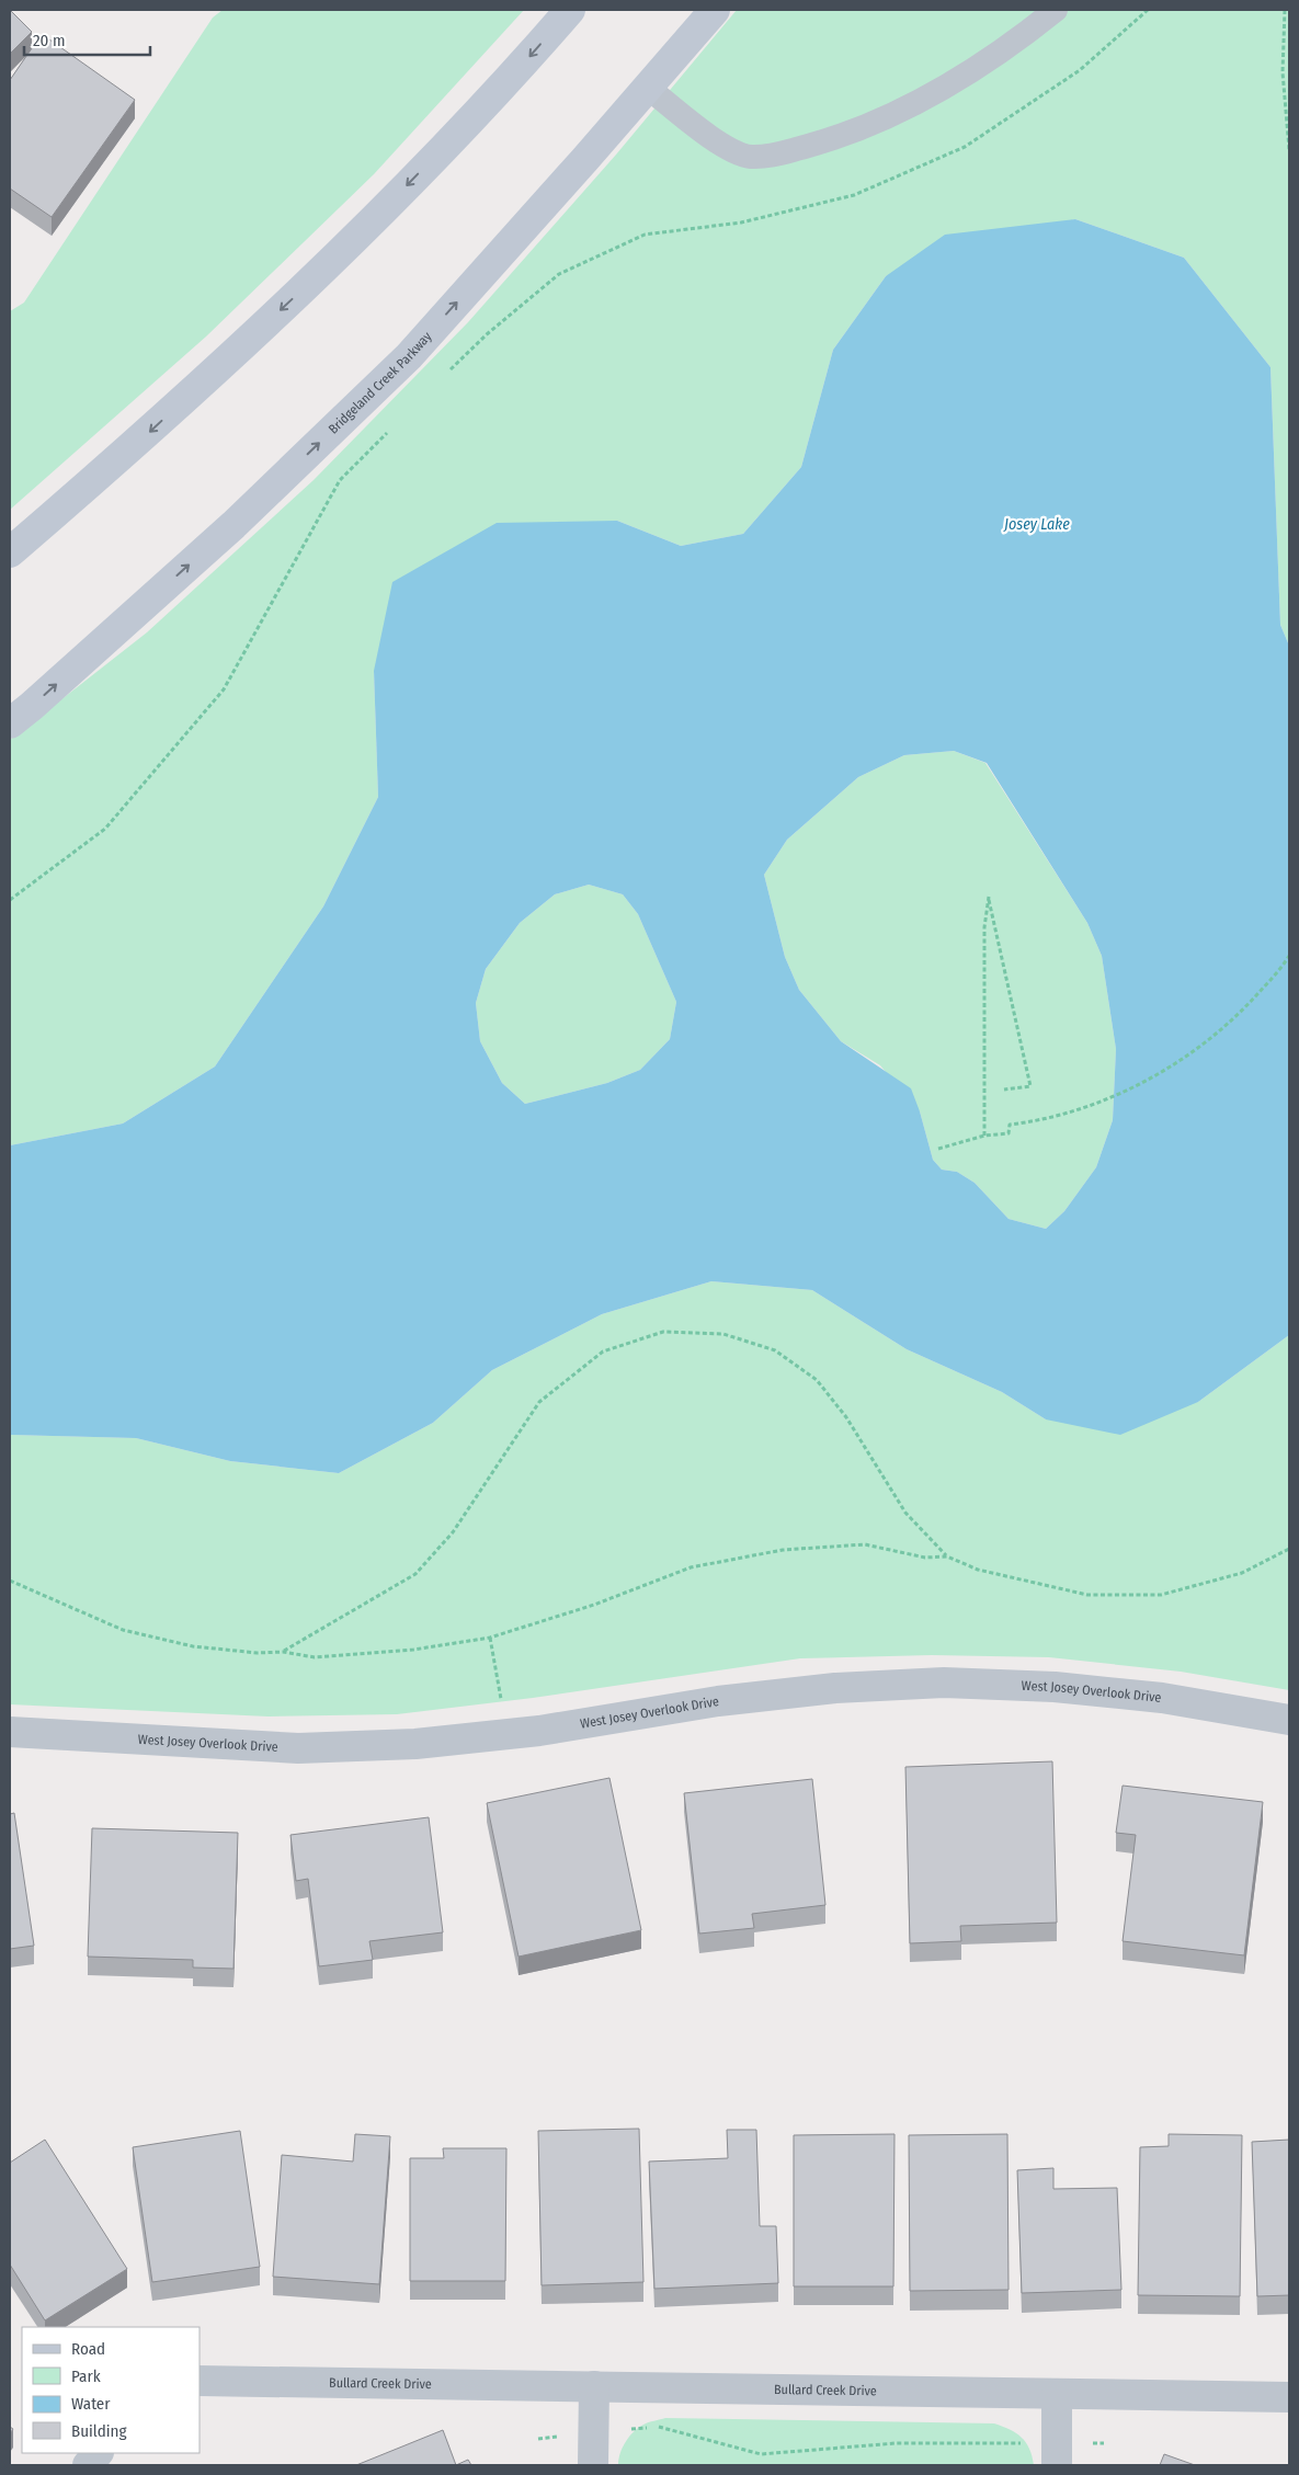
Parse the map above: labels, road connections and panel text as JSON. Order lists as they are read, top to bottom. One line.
{"streets":{"main road":["Bridgeland Creek Parkway"],"street":["West Josey Overlook Drive","Bullard Creek Drive"]},"water":["Josey Lake"],"legend":["Road","Park","Water","Building"],"scale_bar":"20 m"}
